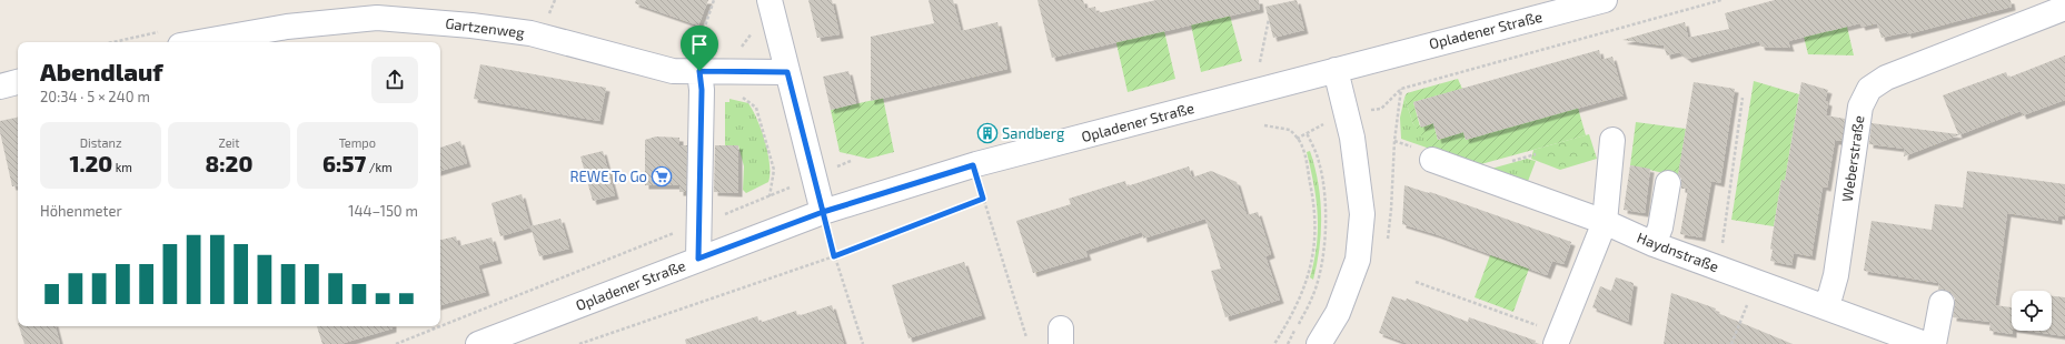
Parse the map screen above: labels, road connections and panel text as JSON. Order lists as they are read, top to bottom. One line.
{"streets":{"street":["Gartzenweg","Opladener Straße","Weberstraße","Haydnstraße"]},"crossings":[["Weberstraße","Haydnstraße"]],"places":{"building":["Sandberg"],"supermarket":["REWE To Go"]},"page":{"heading":["Abendlauf","20:34 · 5 × 240 m"],"stats":[["Distanz","1.20 km"],["Zeit","8:20"],["Tempo","6:57 /km"]],"chart":["Höhenmeter","144–150 m"]}}
